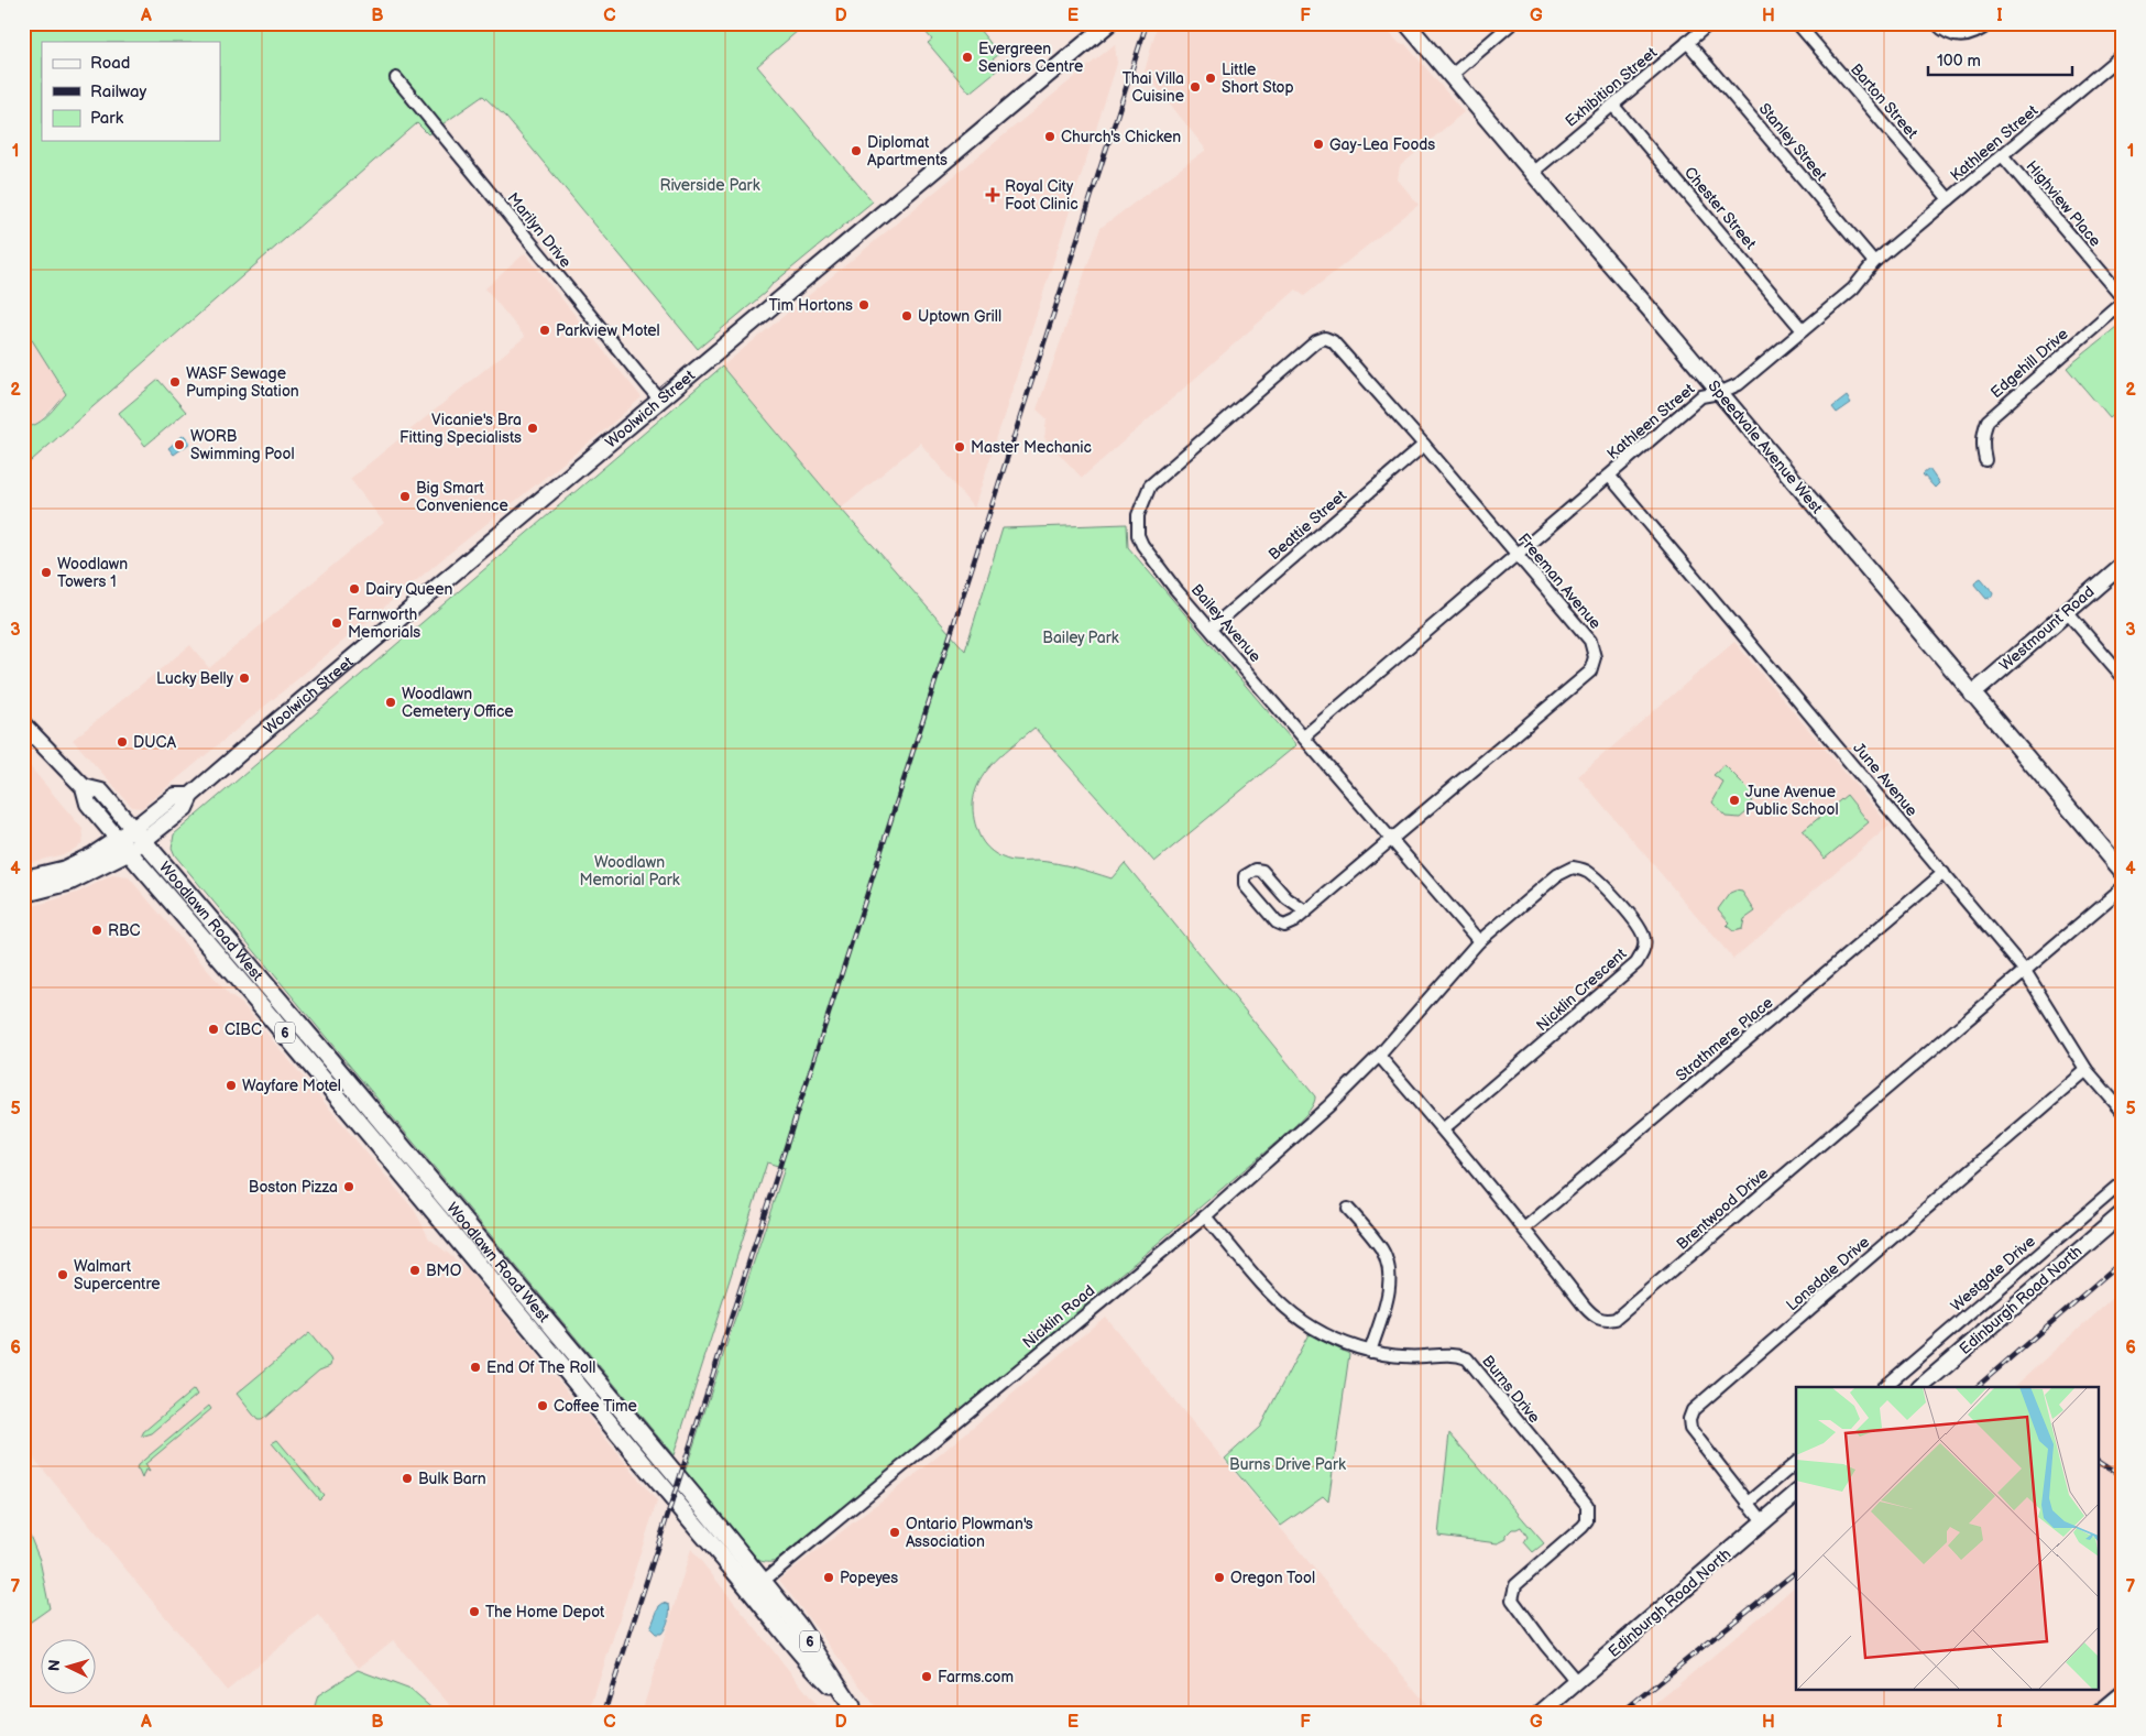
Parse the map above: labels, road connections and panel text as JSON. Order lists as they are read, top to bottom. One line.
{"streets":{"main road":["Woolwich Street","Speedvale Avenue West","Westmount Road","Woodlawn Road West","6","Edinburgh Road North"],"street":["Exhibition Street","Barton Street","Stanley Street","Kathleen Street","Highview Place","Chester Street","Marilyn Drive","Edgehill Drive","Beattie Street","Freeman Avenue","Bailey Avenue","June Avenue","Nicklin Crescent","Strathmere Place","Brentwood Drive","Lonsdale Drive","Westgate Drive","Nicklin Road","Burns Drive"]},"crossings":[["Exhibition Street","Stanley Street"],["Exhibition Street","Chester Street"],["Exhibition Street","Speedvale Avenue West"],["Barton Street","Kathleen Street"],["Stanley Street","Kathleen Street"],["Kathleen Street","Highview Place"],["Kathleen Street","Chester Street"],["Kathleen Street","Speedvale Avenue West"],["Kathleen Street","Freeman Avenue"],["Kathleen Street","Bailey Avenue"],["Kathleen Street","June Avenue"],["Marilyn Drive","Woolwich Street"],["Woolwich Street","Woodlawn Road West"],["Speedvale Avenue West","Westmount Road"],["Beattie Street","Freeman Avenue"],["Beattie Street","Bailey Avenue"],["Freeman Avenue","Bailey Avenue"],["Bailey Avenue","Nicklin Crescent"],["June Avenue","Strathmere Place"],["June Avenue","Brentwood Drive"],["June Avenue","Lonsdale Drive"],["Woodlawn Road West","Nicklin Road"],["Nicklin Crescent","Brentwood Drive"],["Nicklin Crescent","Nicklin Road"],["Strathmere Place","Brentwood Drive"],["Brentwood Drive","Nicklin Road"],["Lonsdale Drive","Edinburgh Road North"],["Edinburgh Road North","Burns Drive"],["Nicklin Road","Burns Drive"]],"parks":["Riverside Park","Bailey Park","Woodlawn Memorial Park","Burns Drive Park"],"places":{"other":["Evergreen Seniors Centre","Little Short Stop","Thai Villa Cuisine","Church's Chicken","Gay-Lea Foods","Diplomat Apartments","Tim Hortons","Uptown Grill","Parkview Motel","WASF Sewage Pumping Station","Vicanie's Bra Fitting Specialists","WORB Swimming Pool","Master Mechanic","Big Smart Convenience","Woodlawn Towers 1","Dairy Queen","Farnworth Memorials","Lucky Belly","Woodlawn Cemetery Office","DUCA","June Avenue Public School","RBC","CIBC","Wayfare Motel","Boston Pizza","BMO","Walmart Supercentre","End Of The Roll","Coffee Time","Bulk Barn","Ontario Plowman's Association","Popeyes","Oregon Tool","The Home Depot","Farms.com"],"health":["Royal City Foot Clinic"]},"legend":["Road","Railway","Park"],"scale_bar":"100 m","north":"left","grid":{"columns":["A","B","C","D","E","F","G","H","I"],"rows":["1","2","3","4","5","6","7"]}}
